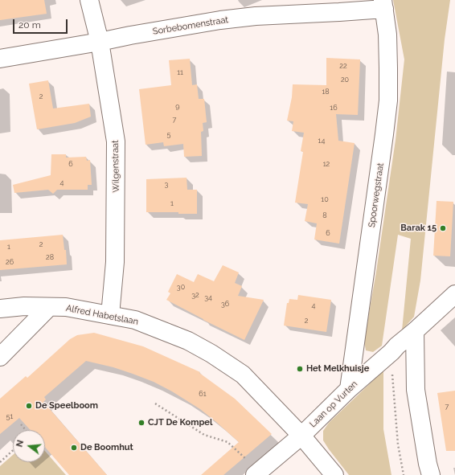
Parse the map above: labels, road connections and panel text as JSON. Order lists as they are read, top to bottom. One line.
{"streets":{"street":["Sorbebomenstraat","Wilgenstraat","Spoorwegstraat","Alfred Habetslaan","Laan op Vurten"]},"crossings":[["Sorbebomenstraat","Wilgenstraat"],["Sorbebomenstraat","Spoorwegstraat"],["Wilgenstraat","Alfred Habetslaan"],["Spoorwegstraat","Laan op Vurten"],["Alfred Habetslaan","Laan op Vurten"]],"places":["Barak 15","Het Melkhuisje","De Speelboom","CJT De Kompel","De Boomhut"],"house_numbers":["22","11","20","18","2","9","16","7","5","14","6","12","4","3","10","1","8","6","2","1","28","26","30","32","34","36","4","2","61","7","51"],"scale_bar":"20 m","north":"left"}
